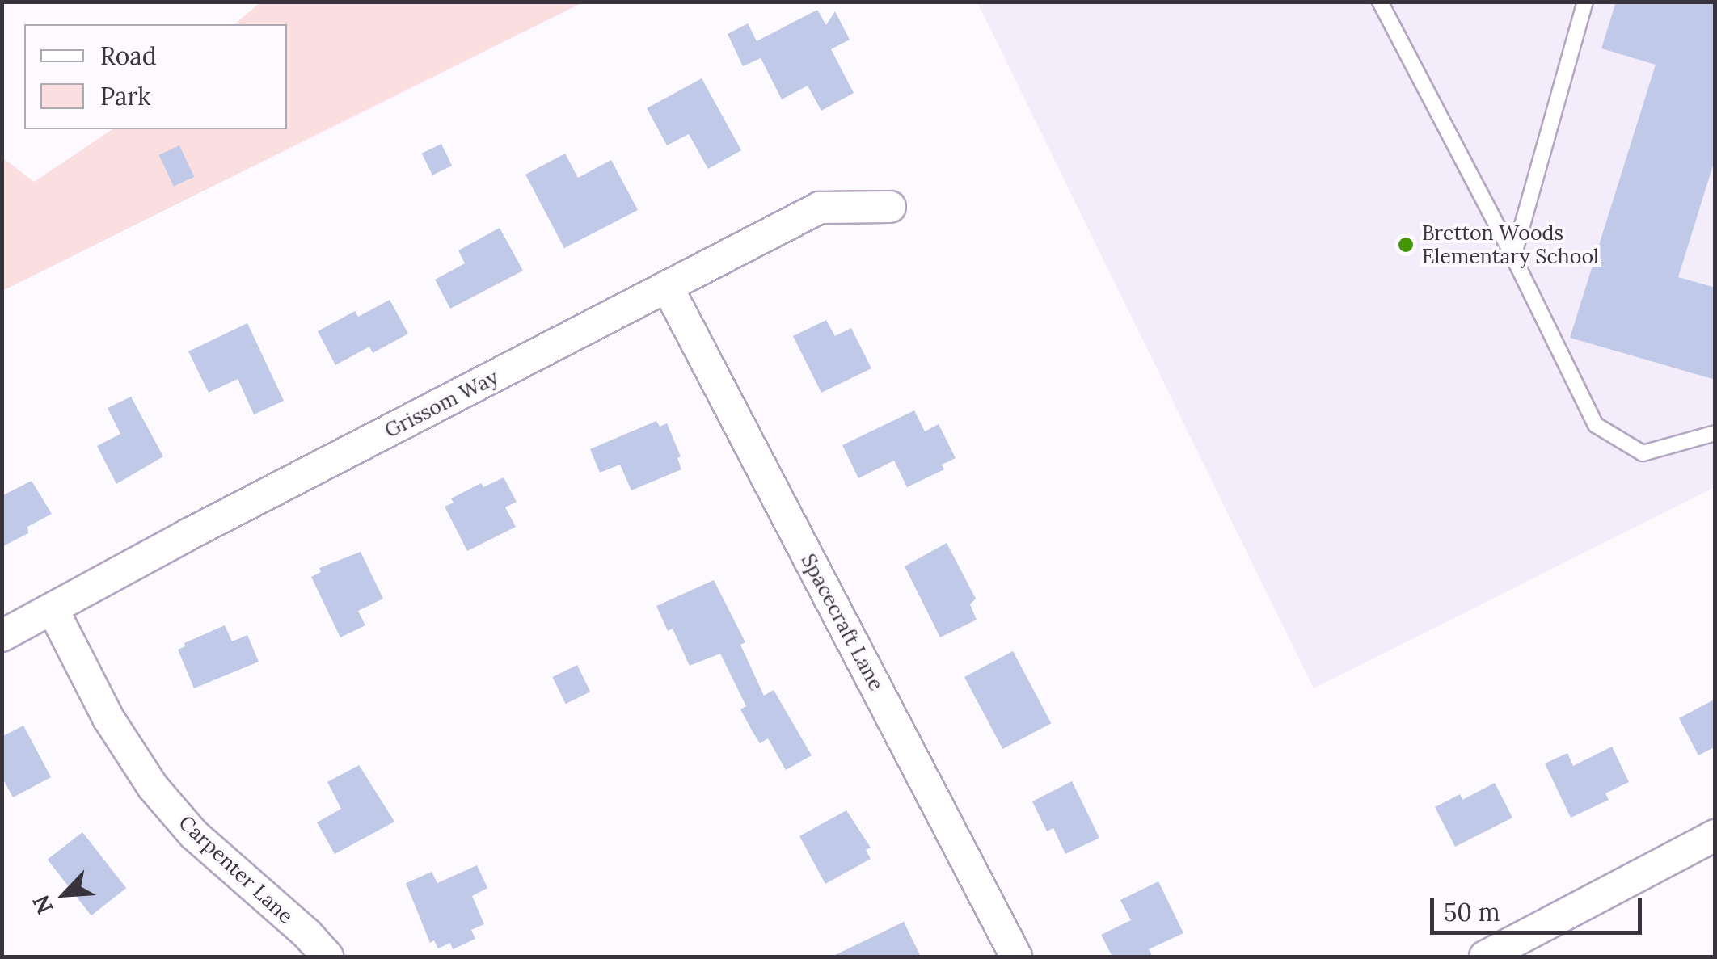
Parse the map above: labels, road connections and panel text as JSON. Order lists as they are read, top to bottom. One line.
{"streets":{"street":["Grissom Way","Spacecraft Lane","Carpenter Lane"]},"crossings":[["Grissom Way","Spacecraft Lane"],["Grissom Way","Carpenter Lane"]],"places":["Bretton Woods Elementary School"],"legend":["Road","Park"],"scale_bar":"50 m","north":"bottom left"}
